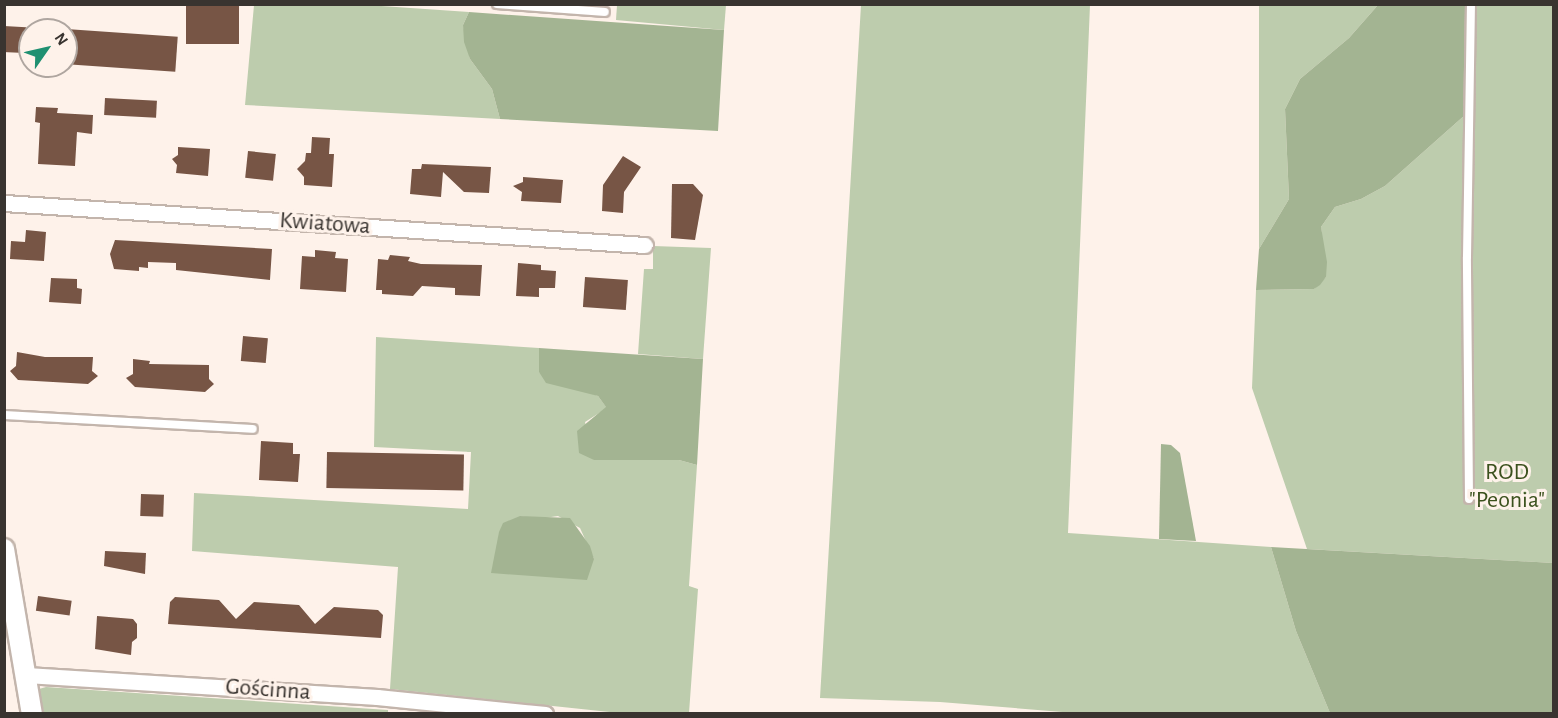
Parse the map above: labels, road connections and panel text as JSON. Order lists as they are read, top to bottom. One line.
{"streets":{"street":["Kwiatowa","Gościnna"]},"parks":["ROD \"Peonia\""],"north":"top right"}
